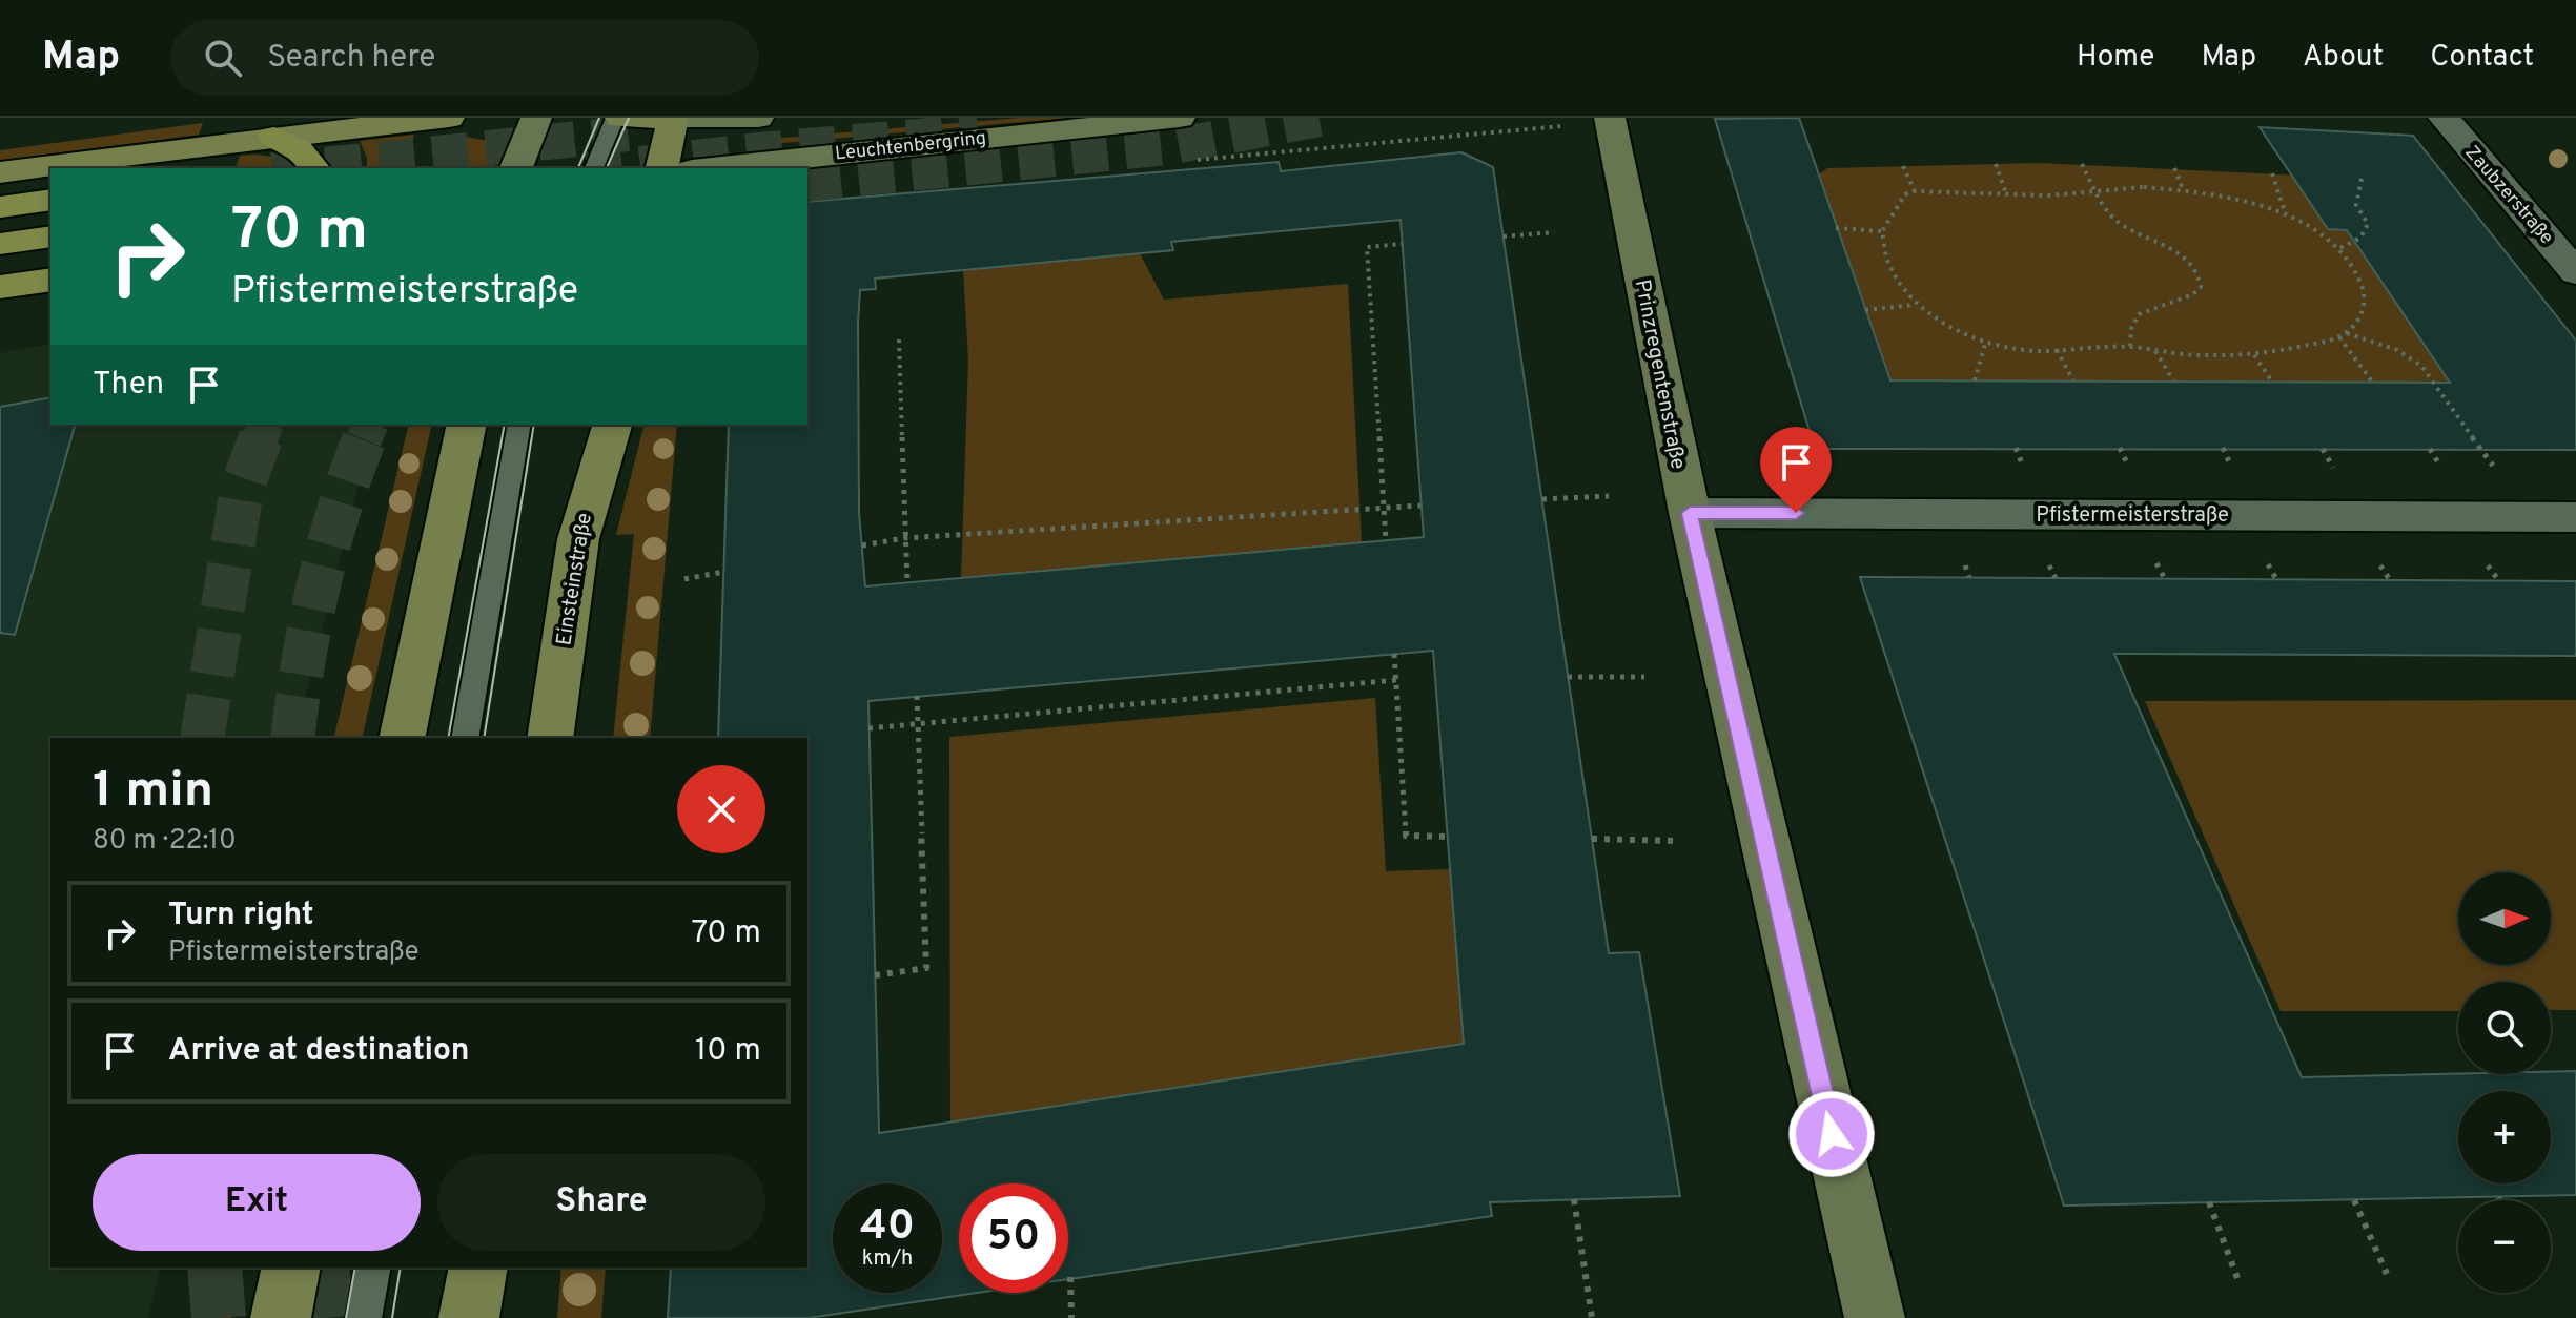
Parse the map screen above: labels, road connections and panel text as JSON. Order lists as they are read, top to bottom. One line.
{"streets":{"main road":["Leuchtenbergring","Prinzregentenstraße","Einsteinstraße"],"street":["Zaubzerstraße","Pfistermeisterstraße"]},"crossings":[["Prinzregentenstraße","Pfistermeisterstraße"]],"north":"right","page":{"header":"Map","search":"Search here","nav":["Home","Map","About","Contact"],"turn":["70 m","Pfistermeisterstraße"],"then":"Then","heading":["1 min","80 m · 22:10"],"map_buttons":["+","−"],"list":[{"name":"Turn right","note":"Pfistermeisterstraße","value":"70 m"},{"name":"Arrive at destination","value":"10 m"}],"buttons":["Exit","Share"],"speed":"40 km/h","limit":"50"}}
